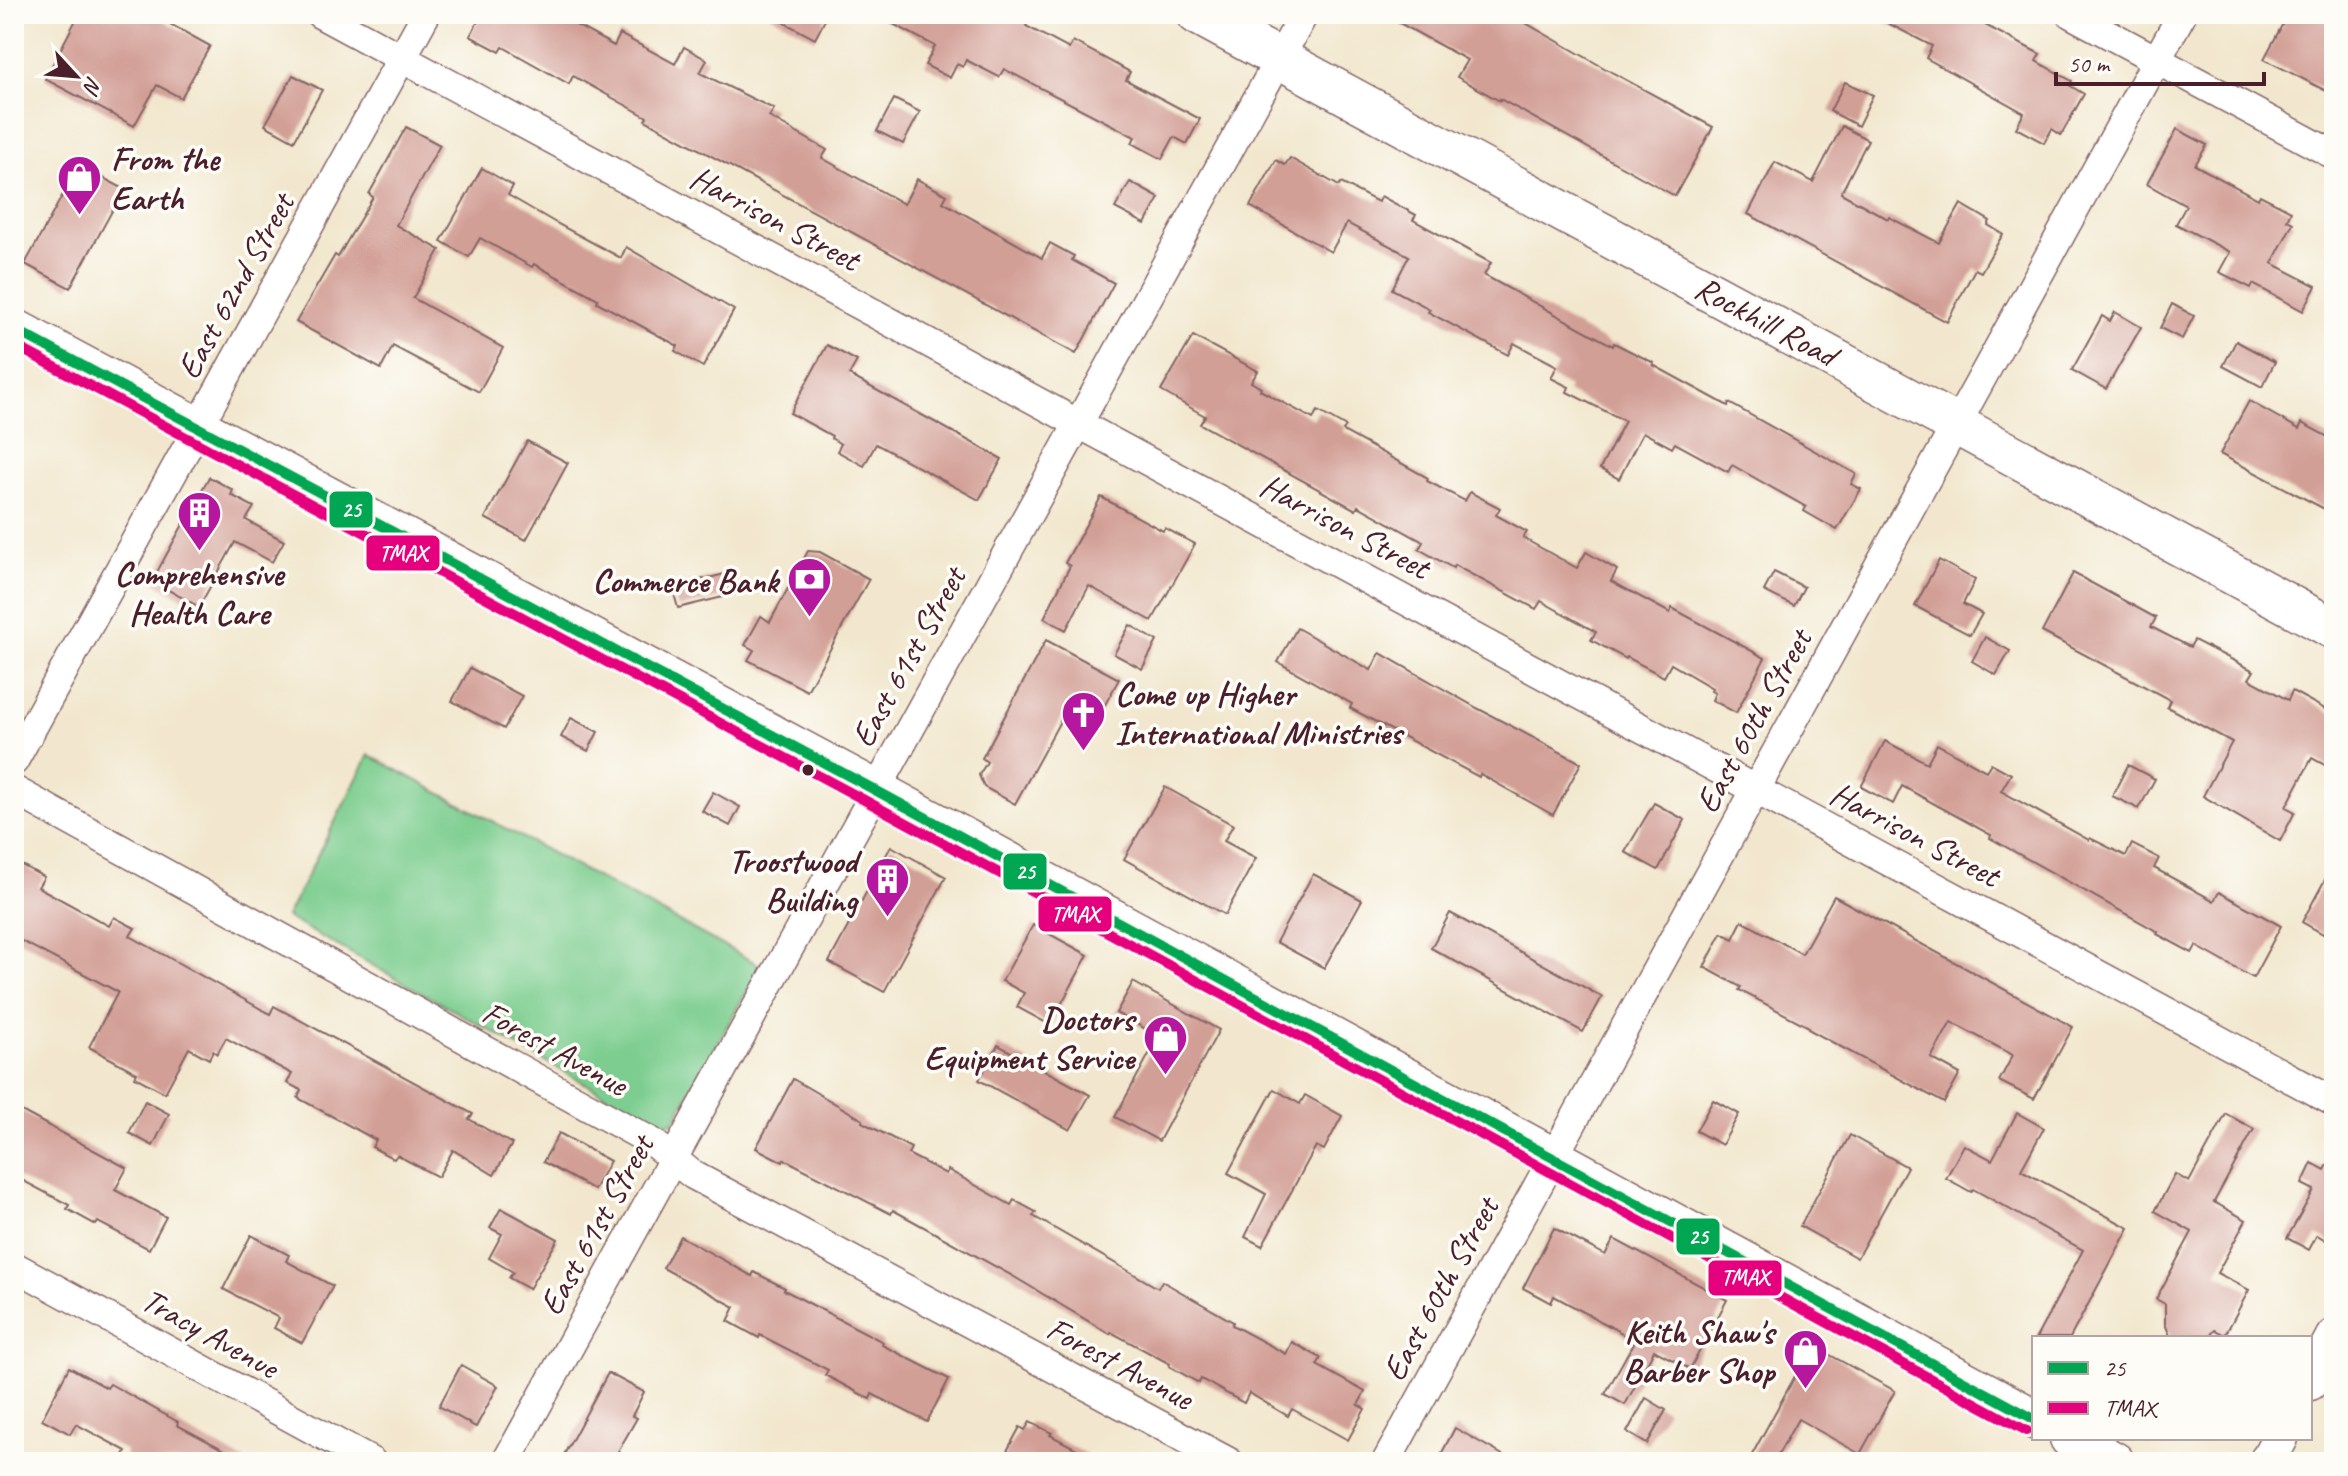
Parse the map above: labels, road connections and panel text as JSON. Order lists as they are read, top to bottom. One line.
{"streets":{"main road":["Rockhill Road"],"street":["Harrison Street","East 62nd Street","East 61st Street","East 60th Street","Forest Avenue","Tracy Avenue"]},"crossings":[["Harrison Street","East 62nd Street"],["Harrison Street","East 61st Street"],["Harrison Street","East 60th Street"],["Rockhill Road","East 61st Street"],["Rockhill Road","East 60th Street"],["East 61st Street","Forest Avenue"]],"places":{"shop":["From the Earth","Doctors Equipment Service","Keith Shaw's Barber Shop"],"building":["Comprehensive Health Care","Troostwood Building"],"bank":["Commerce Bank"],"church":["Come up Higher International Ministries"]},"lines":["transit line 25","transit line TMAX"],"legend":["25","TMAX"],"scale_bar":"50 m","north":"bottom right"}
